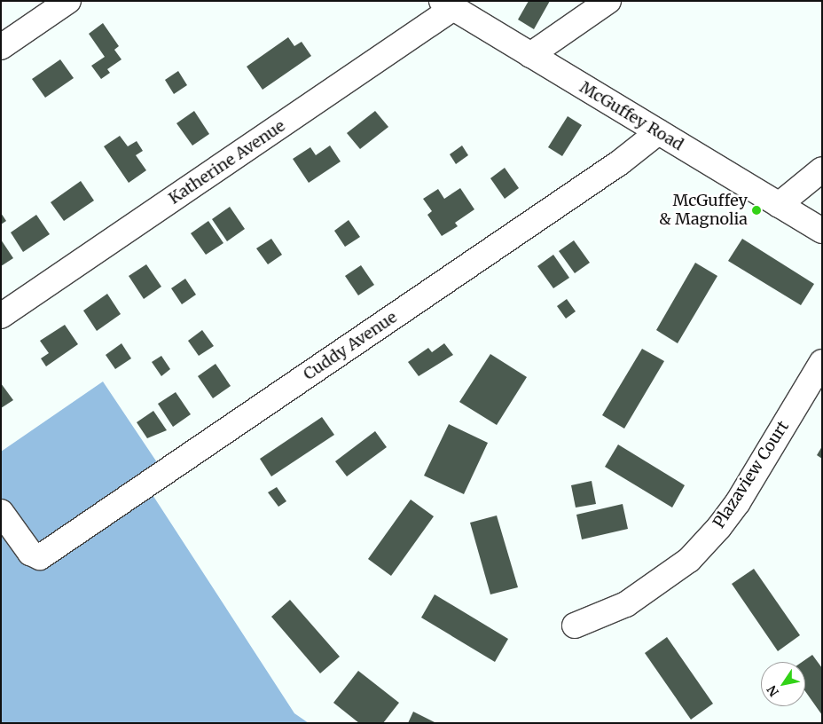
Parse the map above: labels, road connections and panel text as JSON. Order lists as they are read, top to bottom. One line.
{"streets":{"street":["McGuffey Road","Katherine Avenue","Cuddy Avenue","Plazaview Court"]},"crossings":[["McGuffey Road","Katherine Avenue"],["McGuffey Road","Cuddy Avenue"]],"places":["McGuffey & Magnolia"],"north":"bottom left"}
